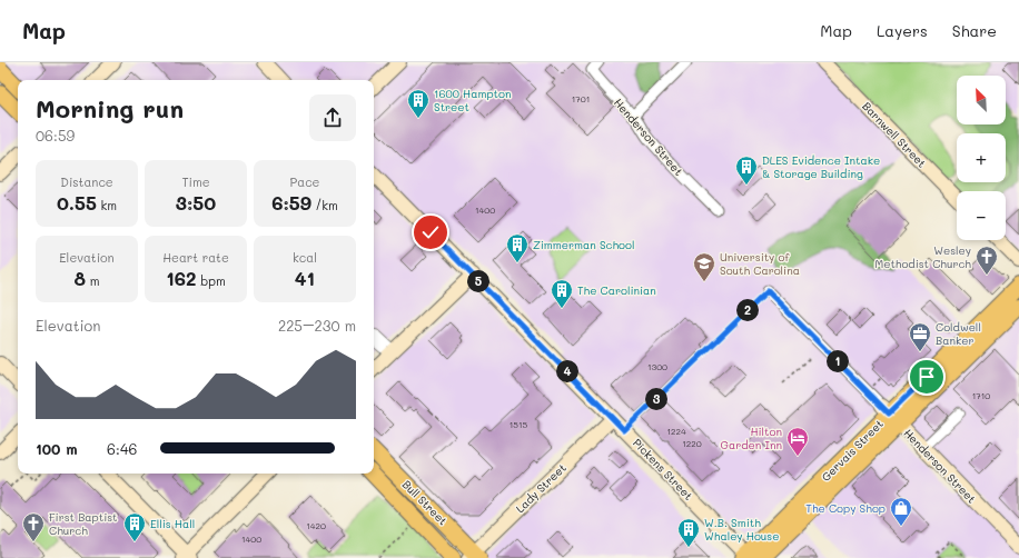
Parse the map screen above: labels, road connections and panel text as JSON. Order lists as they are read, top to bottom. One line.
{"streets":{"main road":["Gervais Street","Bull Street"],"street":["Barnwell Street","Henderson Street","Pickens Street","Lady Street"]},"crossings":[["Henderson Street","Gervais Street"],["Gervais Street","Pickens Street"],["Pickens Street","Lady Street"],["Lady Street","Bull Street"]],"places":{"building":["1600 Hampton Street","DLES Evidence Intake & Storage Building","Zimmerman School","The Carolinian","Ellis Hall","W.B. Smith Whaley House"],"church":["Wesley Methodist Church","First Baptist Church"],"school or university":["University of South Carolina"],"office":["Coldwell Banker"],"hotel":["Hilton Garden Inn"],"shop":["The Copy Shop"]},"house_numbers":["1701","1400","1300","1710","1515","1224","1220","1420","1400"],"north":"top left","page":{"header":"Map","nav":["Map","Layers","Share"],"map_buttons":["+","−"],"heading":["Morning run","06:59"],"stats":[["Distance","0.55 km"],["Time","3:50"],["Pace","6:59 /km"],["Elevation","8 m"],["Heart rate","162 bpm"],["kcal","41"]],"pins":["5","2","1","4","3"],"chart":["Elevation","225–230 m"],"list":[{"name":"100 m","note":"6:46"}]}}
